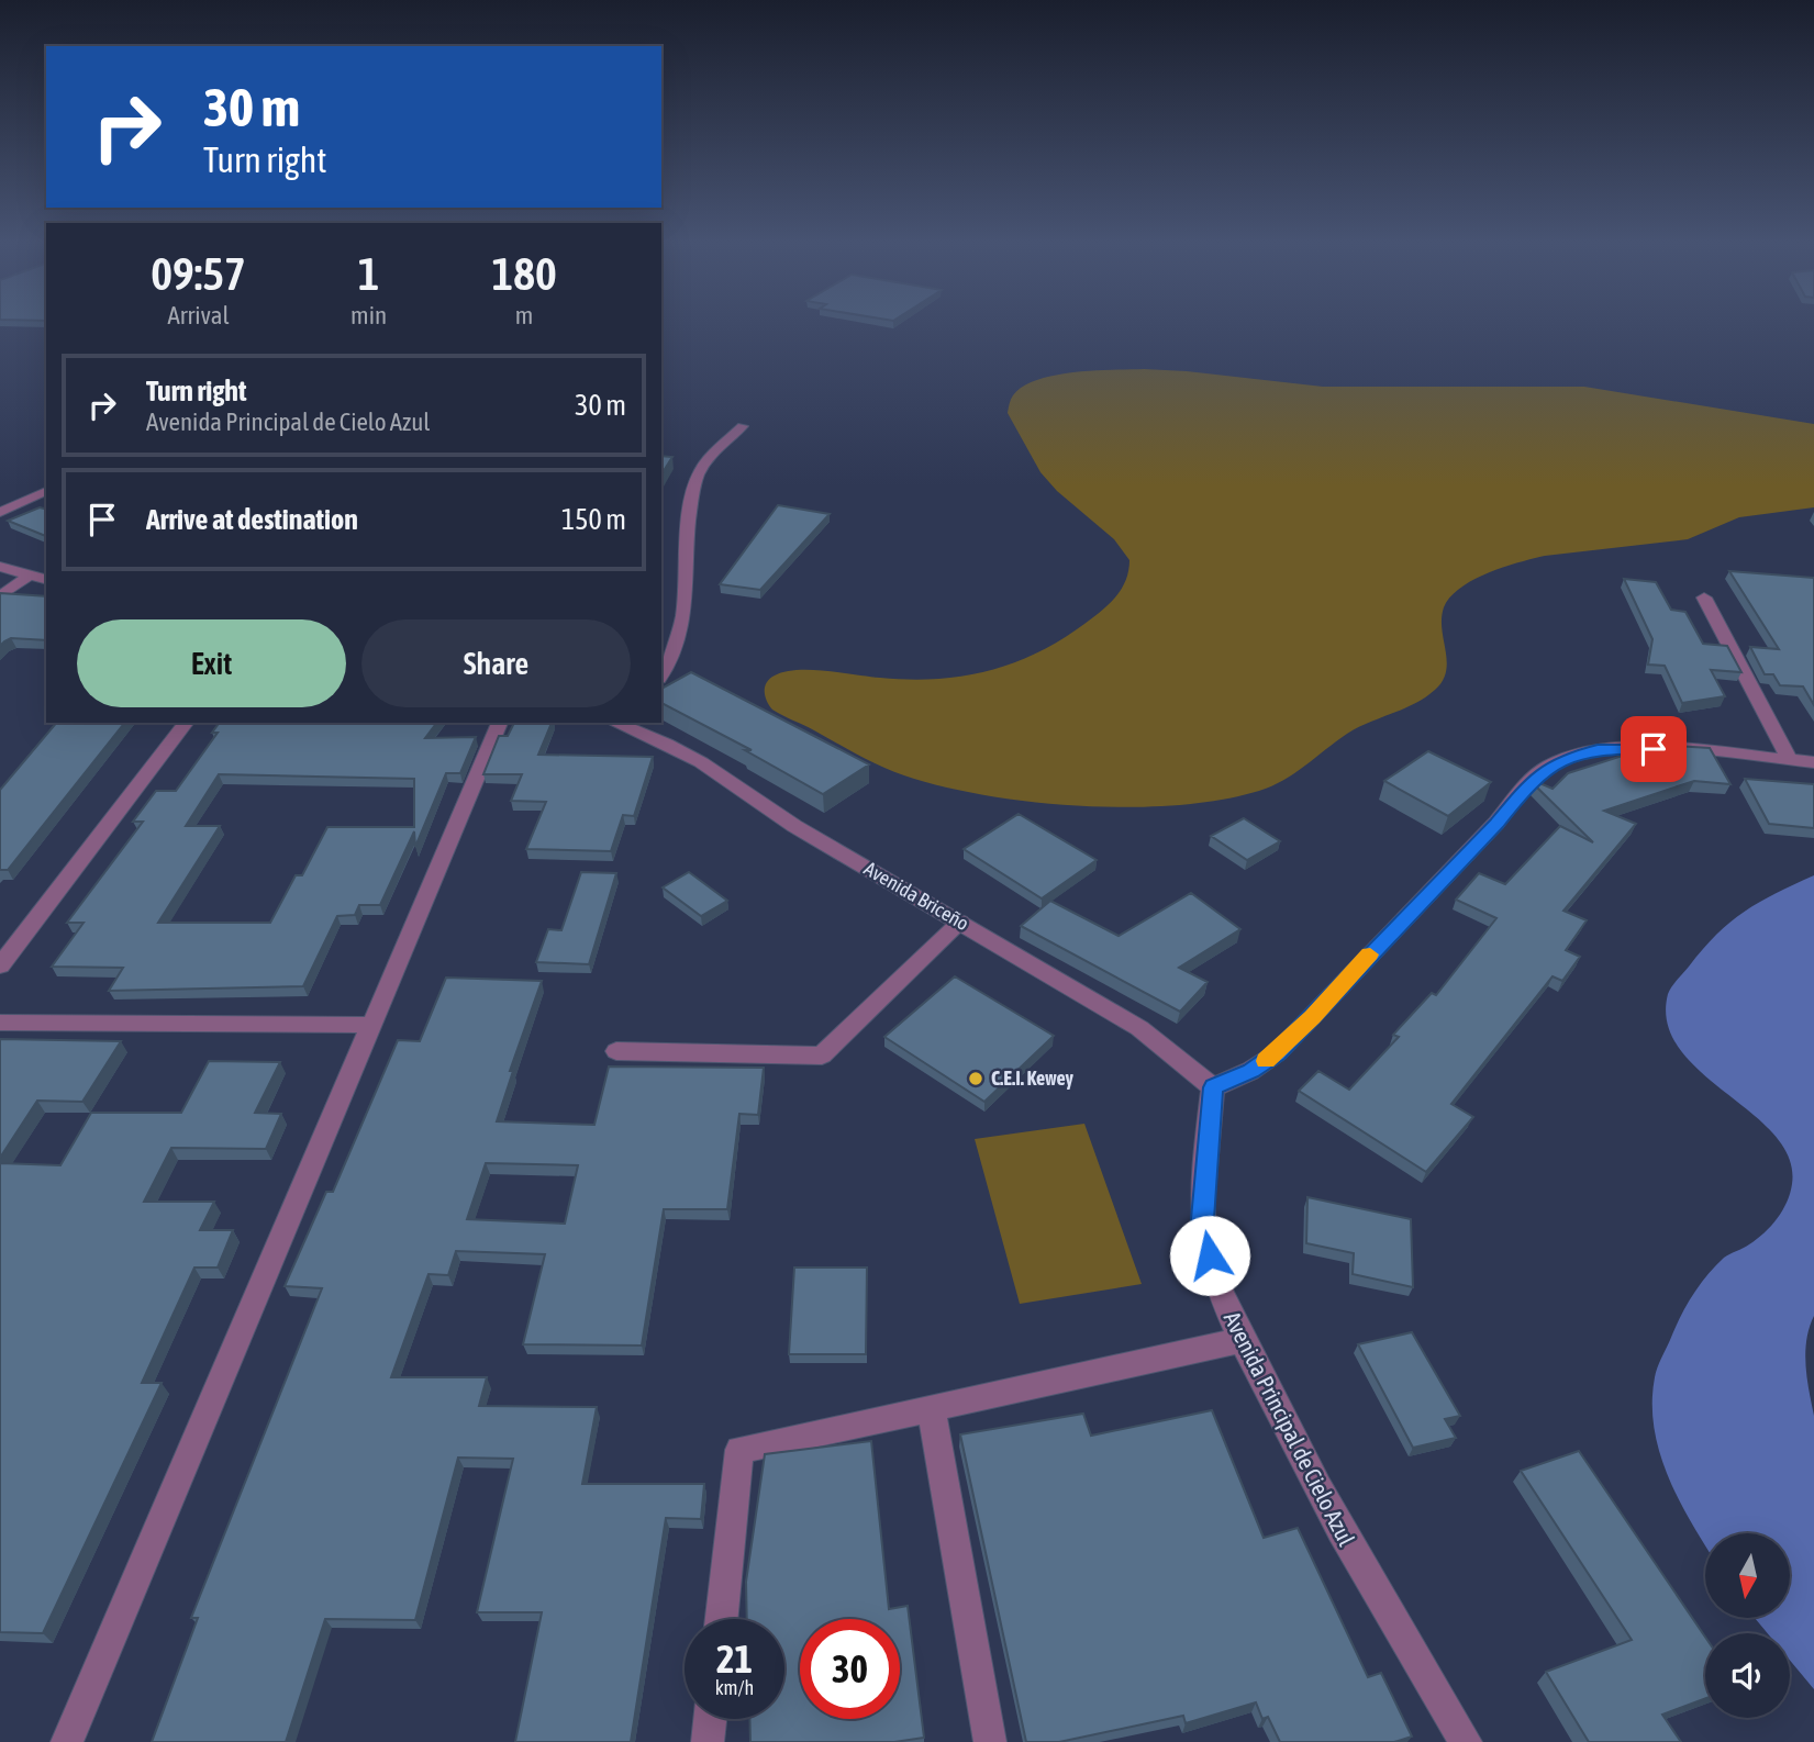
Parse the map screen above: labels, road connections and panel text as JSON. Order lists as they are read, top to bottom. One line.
{"streets":{"street":["Avenida Briceño","Avenida Principal de Cielo Azul"]},"crossings":[["Avenida Briceño","Avenida Principal de Cielo Azul"]],"places":["C.E.I. Kewey"],"north":"bottom","page":{"turn":["30 m","Turn right"],"eta":["09:57","Arrival","1","min","180","m"],"list":[{"name":"Turn right","note":"Avenida Principal de Cielo Azul","value":"30 m"},{"name":"Arrive at destination","value":"150 m"}],"buttons":["Exit","Share"],"speed":"21 km/h","limit":"30"}}
